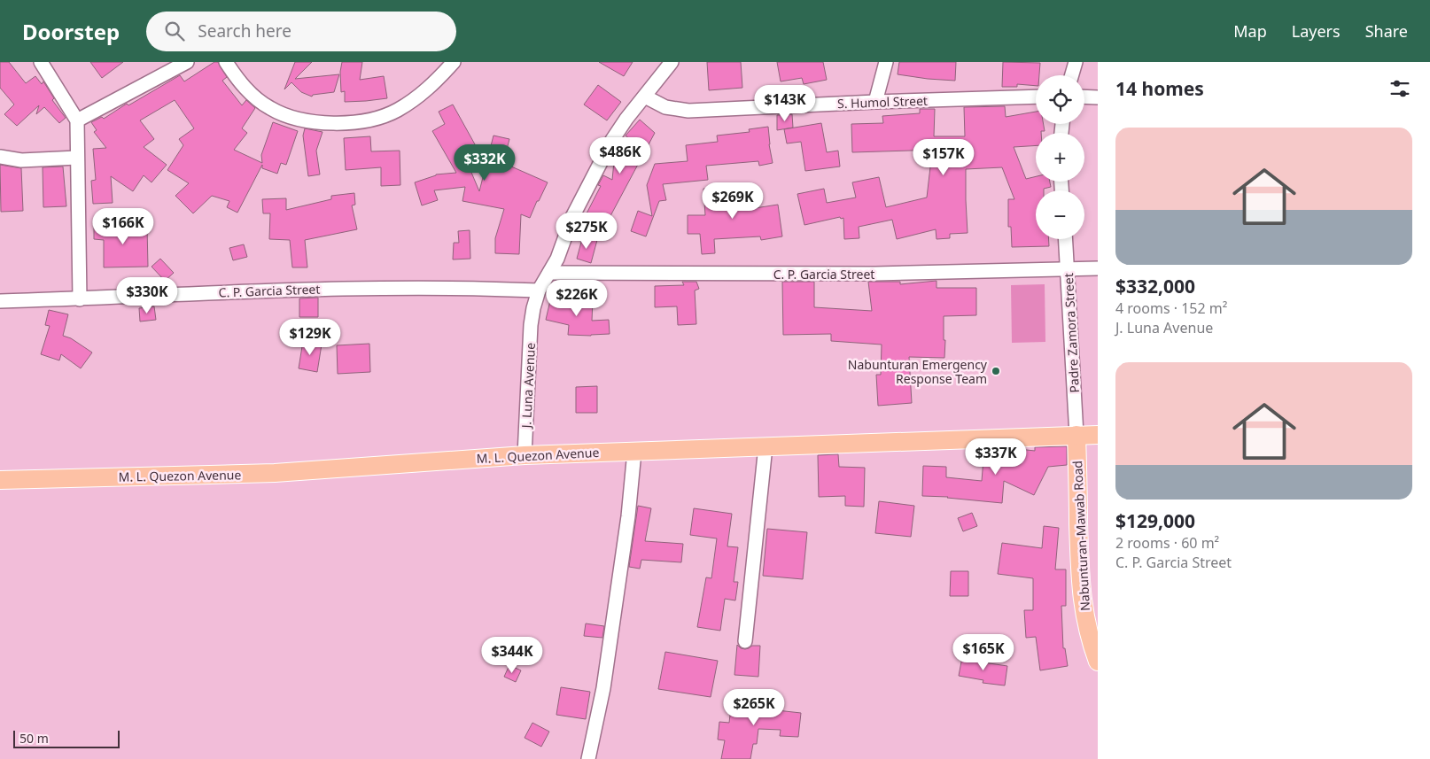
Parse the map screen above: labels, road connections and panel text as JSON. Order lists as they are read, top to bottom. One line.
{"streets":{"main road":["M. L. Quezon Avenue","Nabunturan-Mawab Road"],"street":["S. Humol Street","C. P. Garcia Street","Padre Zamora Street","J. Luna Avenue"]},"crossings":[["S. Humol Street","J. Luna Avenue"],["C. P. Garcia Street","Padre Zamora Street"],["C. P. Garcia Street","J. Luna Avenue"],["Padre Zamora Street","M. L. Quezon Avenue"],["Padre Zamora Street","Nabunturan-Mawab Road"],["J. Luna Avenue","M. L. Quezon Avenue"],["M. L. Quezon Avenue","Nabunturan-Mawab Road"]],"places":["Nabunturan Emergency Response Team"],"scale_bar":"50 m","page":{"header":"Doorstep","search":"Search here","nav":["Map","Layers","Share"],"heading":"14 homes","map_buttons":["+","−"],"price":["$143K","$486K","$157K","$332K","$269K","$166K","$275K","$330K","$226K","$129K","$337K","$165K","$344K","$265K"],"list":[{"name":"$332,000","note":"4 rooms · 152 m² · J. Luna Avenue"},{"name":"$129,000","note":"2 rooms · 60 m² · C. P. Garcia Street"}],"scale":"50 m"}}
